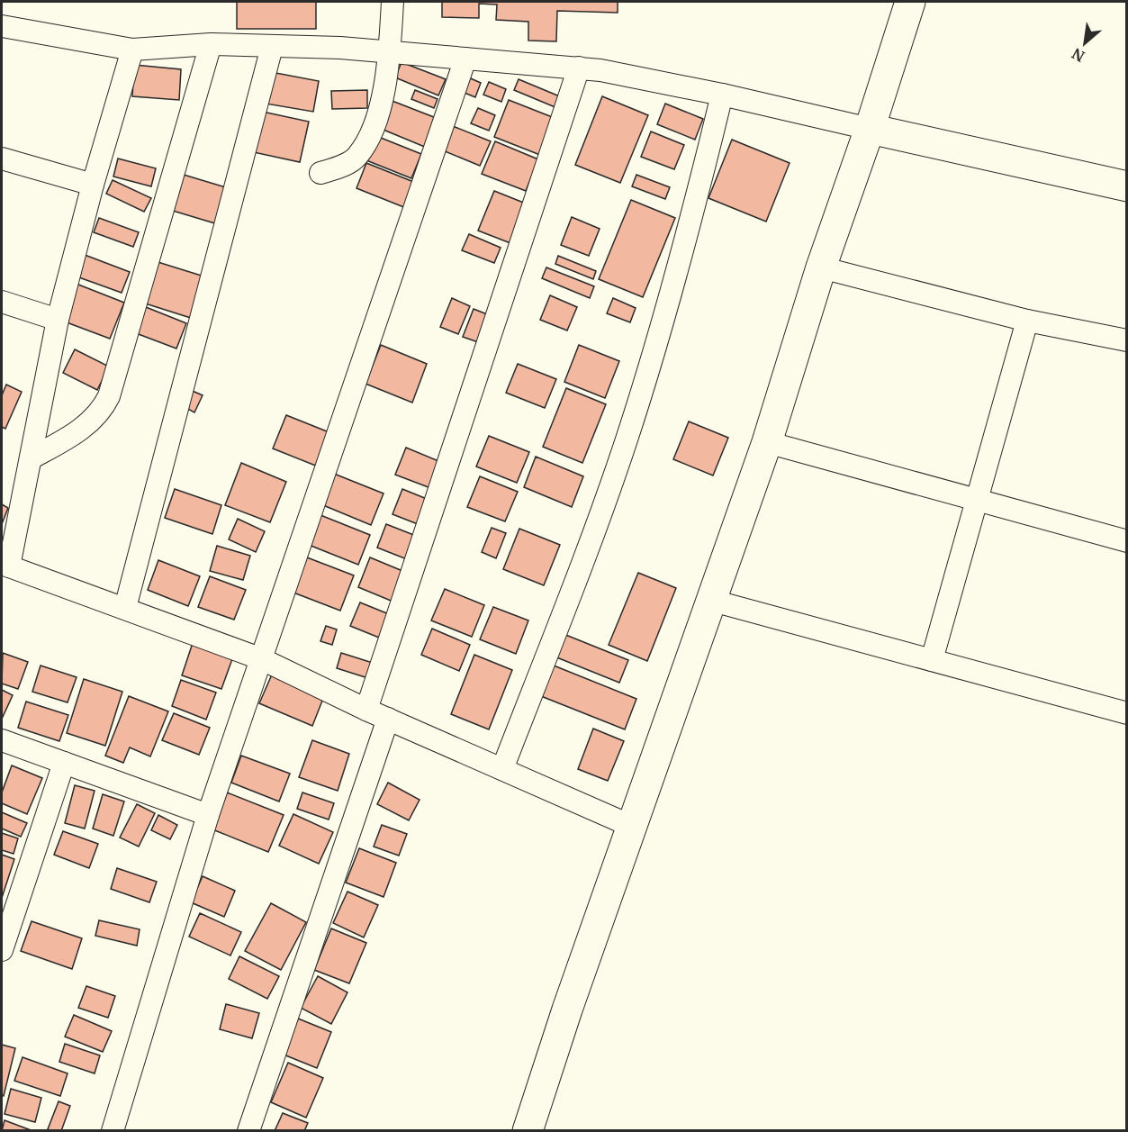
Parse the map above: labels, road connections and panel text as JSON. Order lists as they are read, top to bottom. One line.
{"north":"bottom left"}
